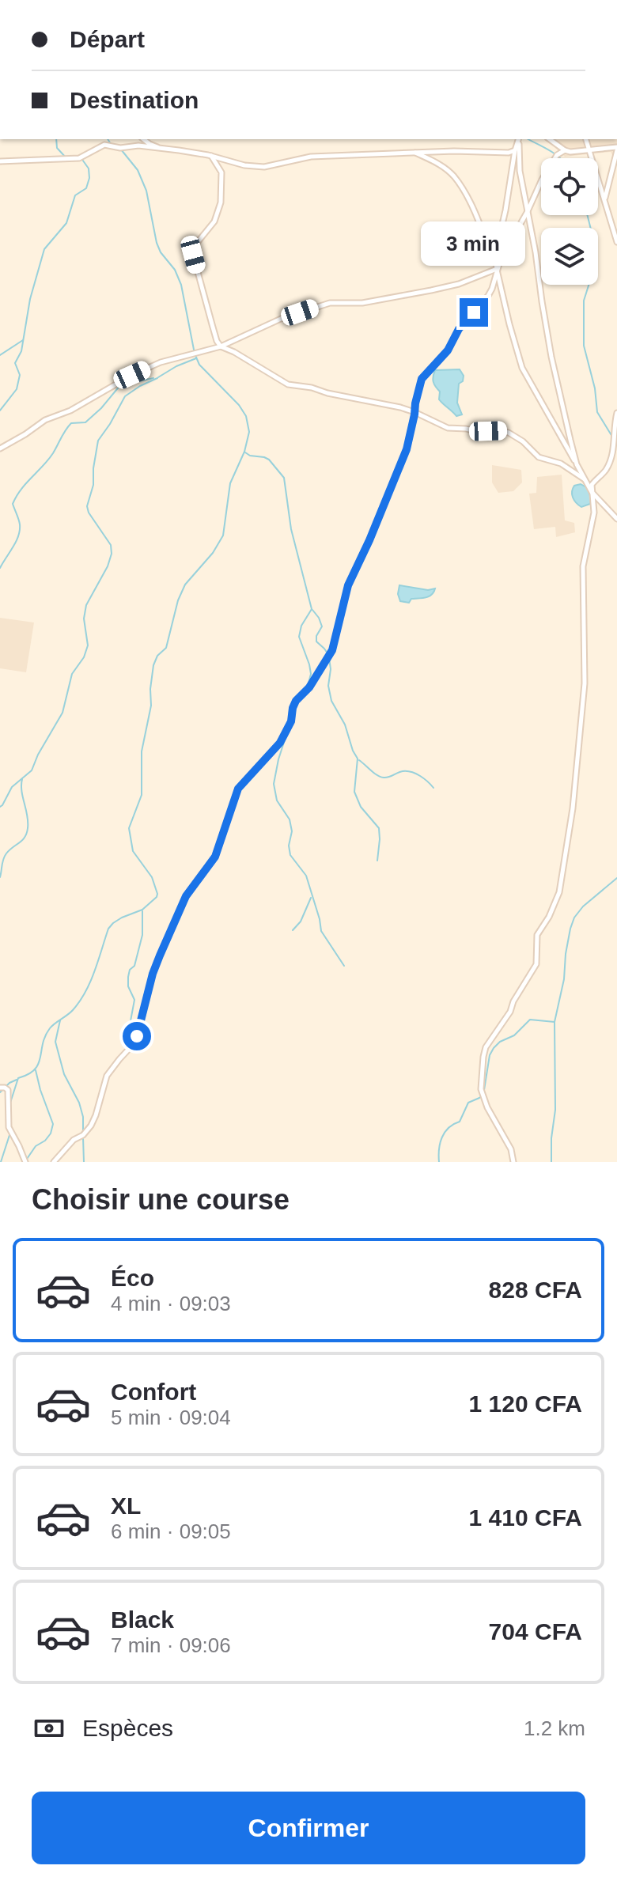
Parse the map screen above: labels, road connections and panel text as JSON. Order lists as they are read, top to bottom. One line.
{"page":{"banner":["Départ","Destination"],"bubble":"3 min","heading":"Choisir une course","list":[{"name":"Éco","note":"4 min · 09:03","value":"828 CFA"},{"name":"Confort","note":"5 min · 09:04","value":"1 120 CFA"},{"name":"XL","note":"6 min · 09:05","value":"1 410 CFA"},{"name":"Black","note":"7 min · 09:06","value":"704 CFA"}],"pay":["Espèces","1.2 km"],"buttons":"Confirmer"}}
